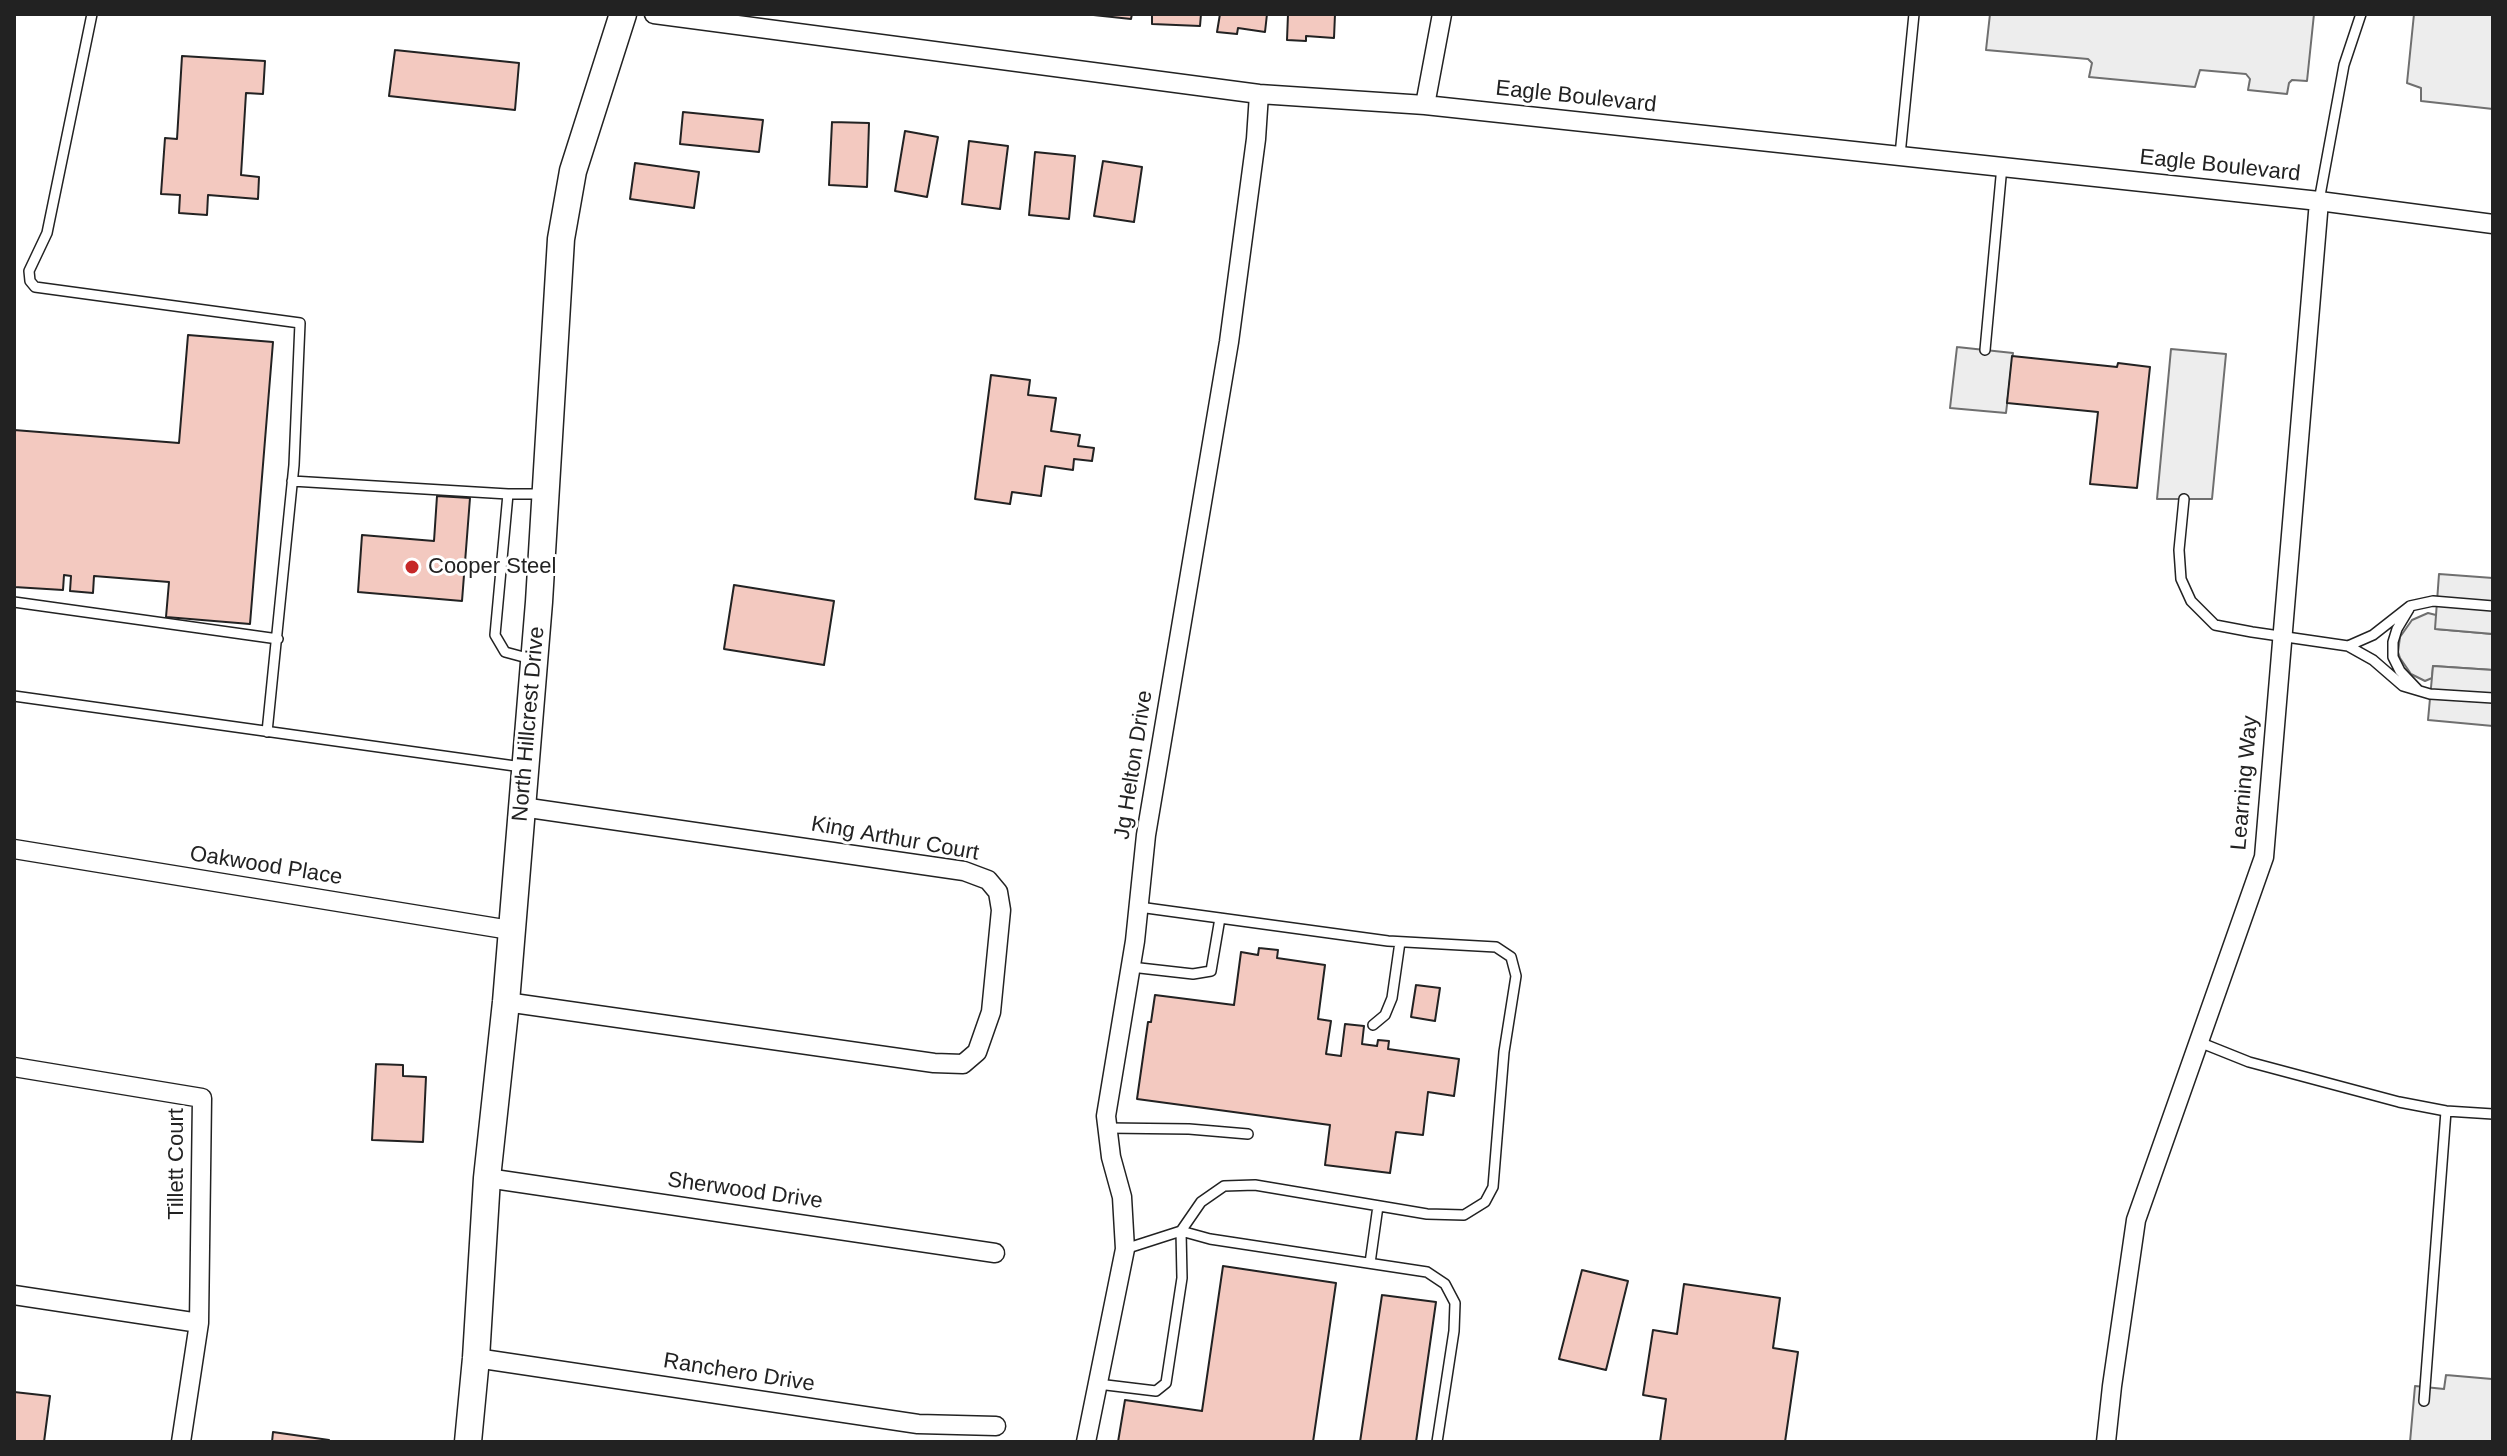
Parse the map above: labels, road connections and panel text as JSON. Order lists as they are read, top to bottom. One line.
{"streets":{"street":["Eagle Boulevard","North Hillcrest Drive","Jg Helton Drive","Learning Way","King Arthur Court","Oakwood Place","Tillett Court","Sherwood Drive","Ranchero Drive"]},"crossings":[["Eagle Boulevard","Jg Helton Drive"],["Eagle Boulevard","Learning Way"],["North Hillcrest Drive","King Arthur Court"],["North Hillcrest Drive","Oakwood Place"],["North Hillcrest Drive","Sherwood Drive"],["North Hillcrest Drive","Ranchero Drive"]],"places":["Cooper Steel"]}
